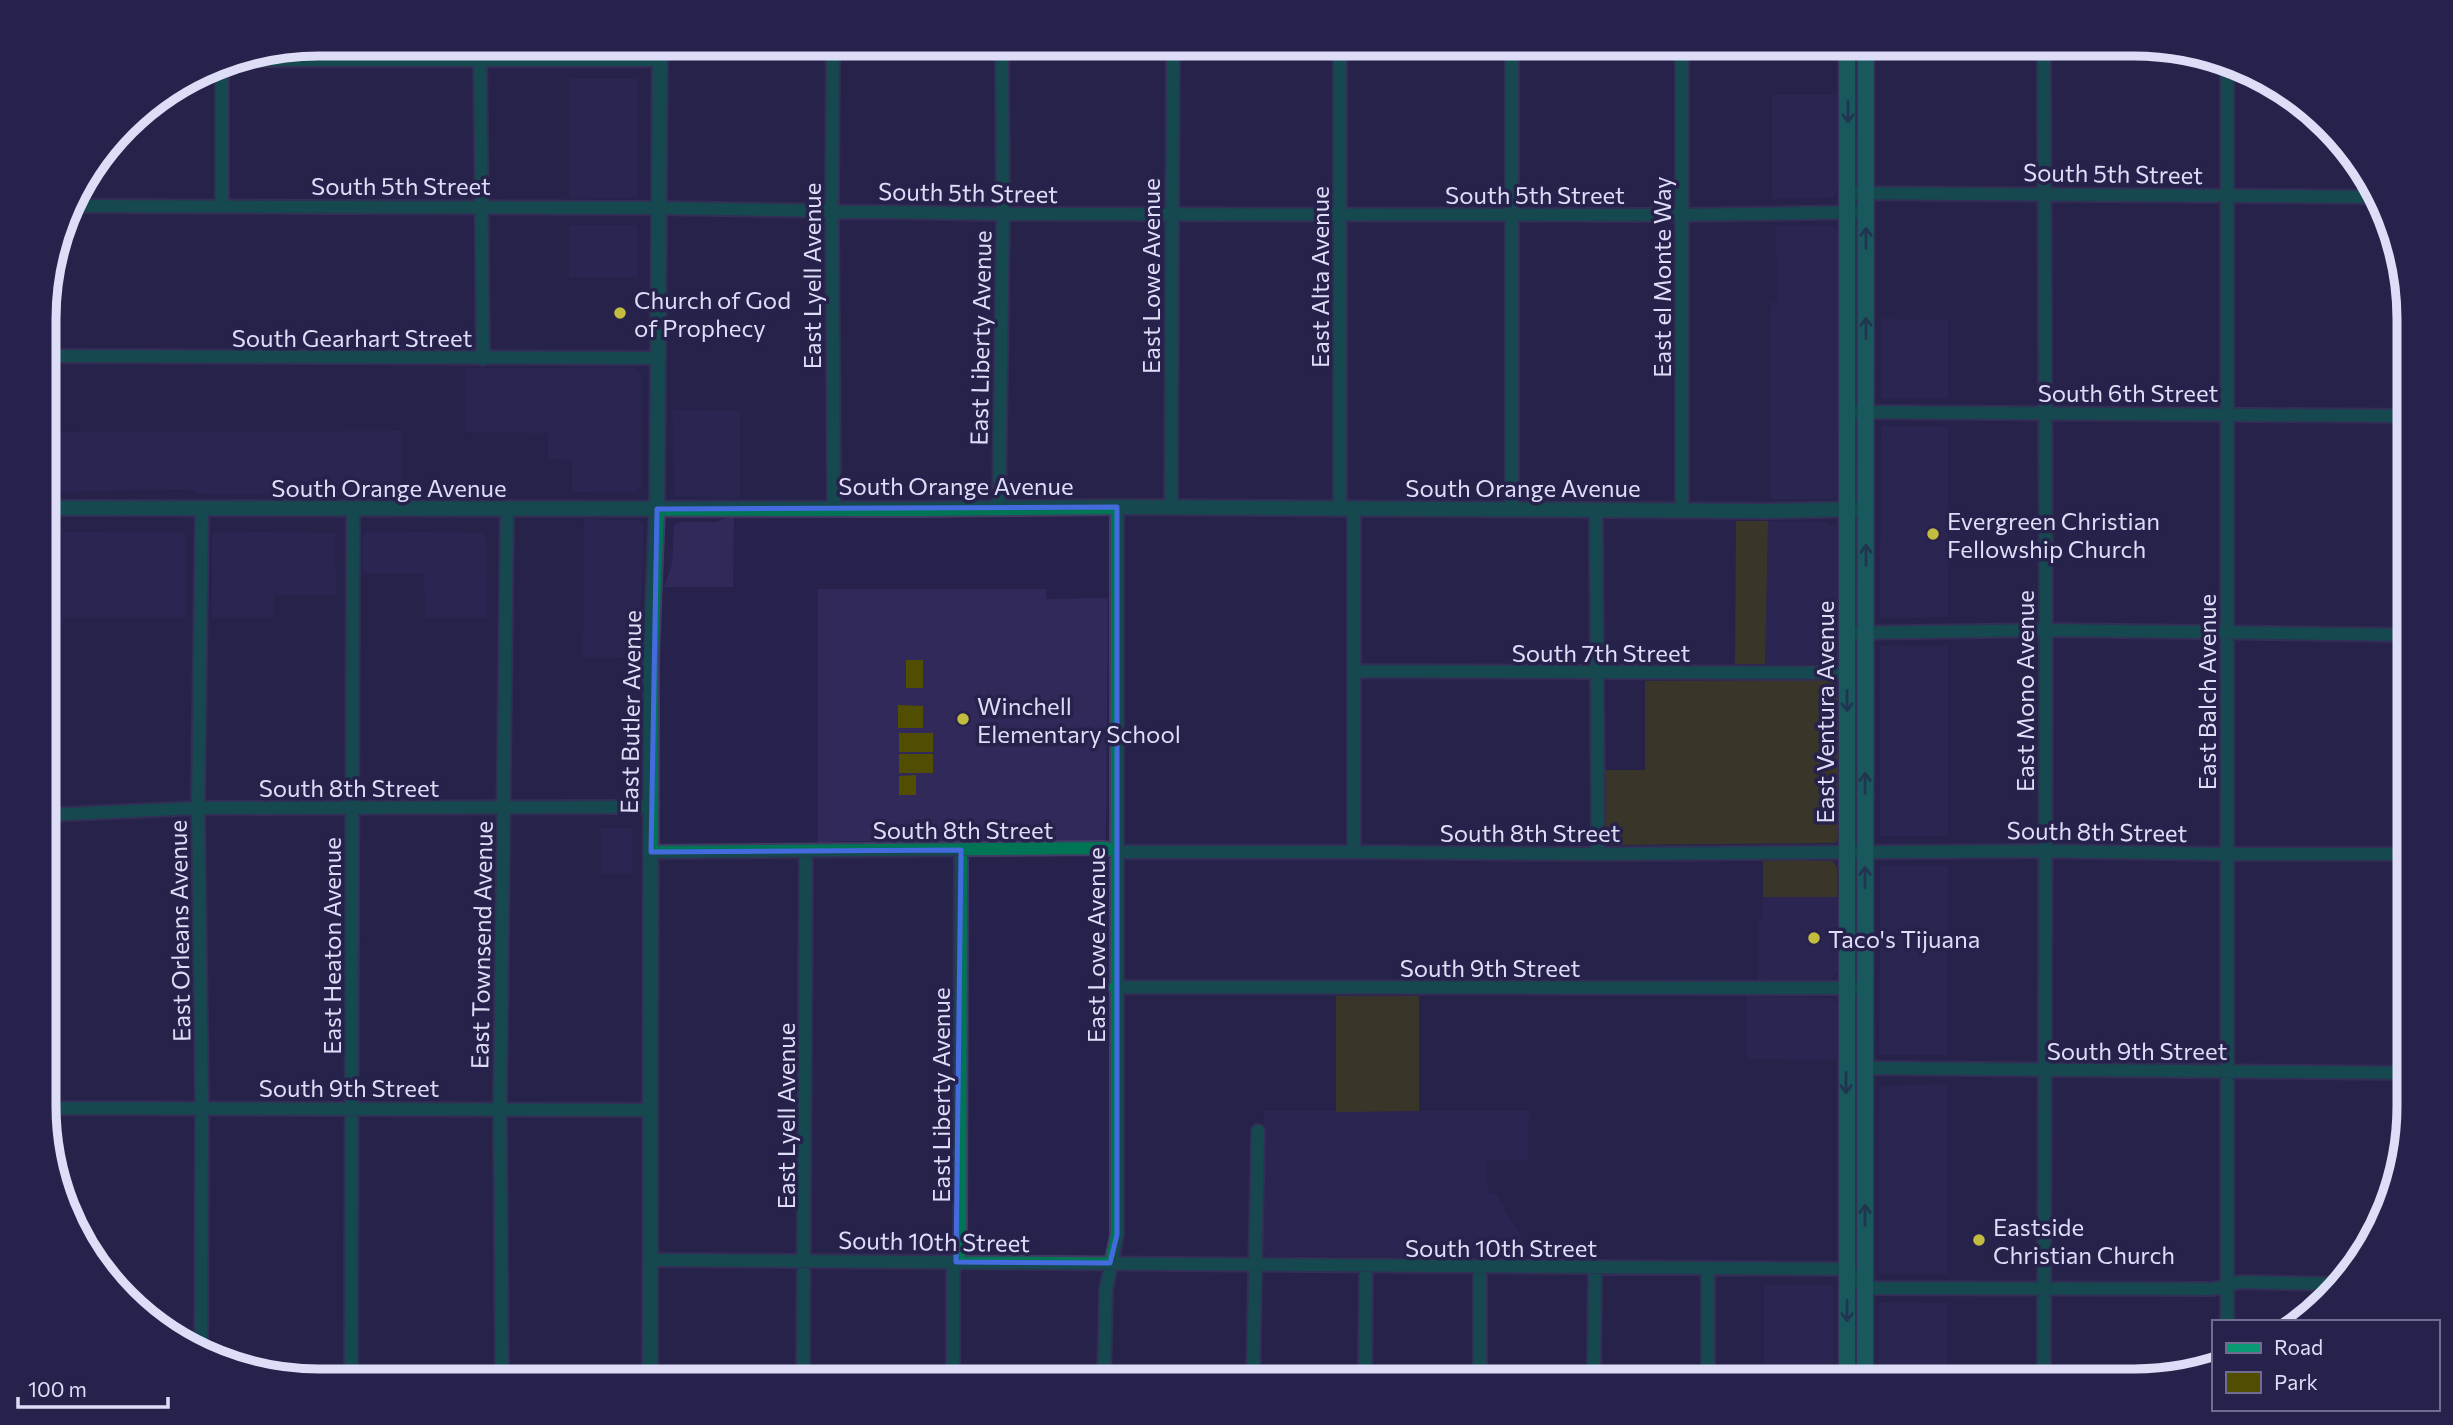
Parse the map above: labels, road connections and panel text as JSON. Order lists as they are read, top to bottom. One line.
{"streets":{"main road":["East Ventura Avenue"],"street":["South 5th Street","East Lyell Avenue","East Lowe Avenue","East Alta Avenue","East el Monte Way","South Gearhart Street","East Liberty Avenue","South 6th Street","South Orange Avenue","South 7th Street","East Mono Avenue","East Balch Avenue","East Butler Avenue","South 8th Street","East Orleans Avenue","East Townsend Avenue","East Heaton Avenue","South 9th Street","South 10th Street"]},"crossings":[["South 5th Street","East Lyell Avenue"],["South 5th Street","East Lowe Avenue"],["South 5th Street","East Alta Avenue"],["South 5th Street","East el Monte Way"],["South 5th Street","East Liberty Avenue"],["South 5th Street","East Mono Avenue"],["South 5th Street","East Balch Avenue"],["South 5th Street","East Butler Avenue"],["South 5th Street","East Ventura Avenue"],["East Lyell Avenue","South Orange Avenue"],["East Lyell Avenue","South 8th Street"],["East Lyell Avenue","South 10th Street"],["East Lowe Avenue","South Orange Avenue"],["East Lowe Avenue","South 8th Street"],["East Lowe Avenue","South 9th Street"],["East Lowe Avenue","South 10th Street"],["East Alta Avenue","South Orange Avenue"],["East Alta Avenue","South 7th Street"],["East Alta Avenue","South 8th Street"],["East el Monte Way","South Orange Avenue"],["South Gearhart Street","East Butler Avenue"],["East Liberty Avenue","South Orange Avenue"],["East Liberty Avenue","South 8th Street"],["East Liberty Avenue","South 10th Street"],["South 6th Street","East Mono Avenue"],["South 6th Street","East Balch Avenue"],["South 6th Street","East Ventura Avenue"],["South Orange Avenue","East Butler Avenue"],["South Orange Avenue","East Ventura Avenue"],["South Orange Avenue","East Orleans Avenue"],["South Orange Avenue","East Townsend Avenue"],["South Orange Avenue","East Heaton Avenue"],["South 7th Street","East Ventura Avenue"],["East Mono Avenue","South 8th Street"],["East Mono Avenue","South 9th Street"],["East Balch Avenue","South 8th Street"],["East Balch Avenue","South 9th Street"],["East Butler Avenue","South 8th Street"],["East Butler Avenue","South 9th Street"],["East Butler Avenue","South 10th Street"],["East Ventura Avenue","South 8th Street"],["East Ventura Avenue","South 9th Street"],["East Ventura Avenue","South 10th Street"],["South 8th Street","East Orleans Avenue"],["South 8th Street","East Townsend Avenue"],["South 8th Street","East Heaton Avenue"],["East Orleans Avenue","South 9th Street"],["East Townsend Avenue","South 9th Street"],["East Heaton Avenue","South 9th Street"]],"places":["Church of God of Prophecy","Evergreen Christian Fellowship Church","Winchell Elementary School","Taco's Tijuana","Eastside Christian Church"],"legend":["Road","Park"],"scale_bar":"100 m"}
